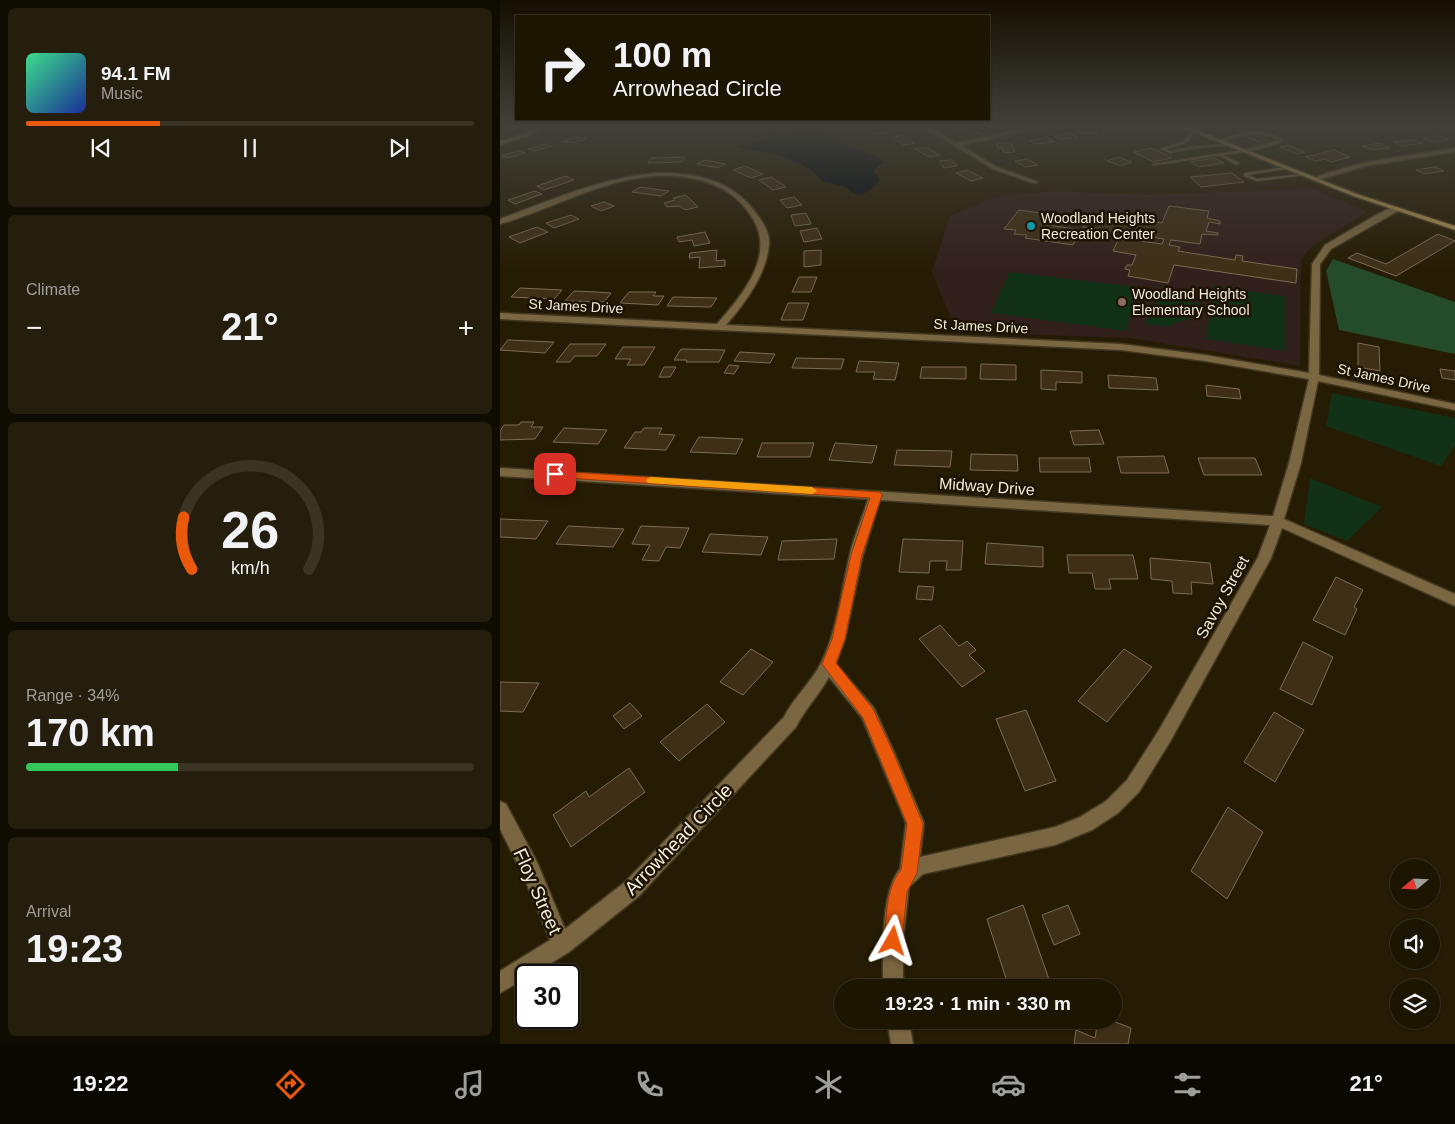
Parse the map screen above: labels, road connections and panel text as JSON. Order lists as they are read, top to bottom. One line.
{"streets":{"street":["St James Drive","Midway Drive","Savoy Street","Arrowhead Circle","Floy Street"]},"crossings":[["St James Drive","Savoy Street"],["Midway Drive","Savoy Street"],["Midway Drive","Arrowhead Circle"],["Arrowhead Circle","Floy Street"]],"places":["Woodland Heights Recreation Center","Woodland Heights Elementary School"],"north":"left","page":{"turn":["100 m","Arrowhead Circle"],"song":["94.1 FM","Music"],"tile":["Climate",["Range · 34%","170 km"],["Arrival","19:23"]],"heat":["−","21°","+"],"limit":"30","trip":"19:23 · 1 min · 330 m","tabs":["19:22","21°"],"gauge":["26","km/h"]}}
